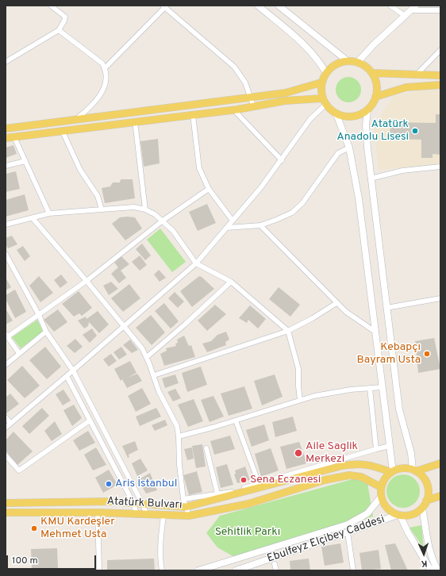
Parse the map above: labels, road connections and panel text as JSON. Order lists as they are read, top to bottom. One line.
{"streets":{"main road":["Atatürk Bulvarı","Ebulfeyz Elçibey Caddesi"]},"crossings":[["Atatürk Bulvarı","Ebulfeyz Elçibey Caddesi"]],"parks":["Sehitlik Parkı"],"places":["Atatürk Anadolu Lisesi","Kebapçı Bayram Usta","Aile Saglik Merkezi","Sena Eczanesi","Aris İstanbul","KMU Kardeşler Mehmet Usta"],"scale_bar":"100 m","north":"bottom"}
